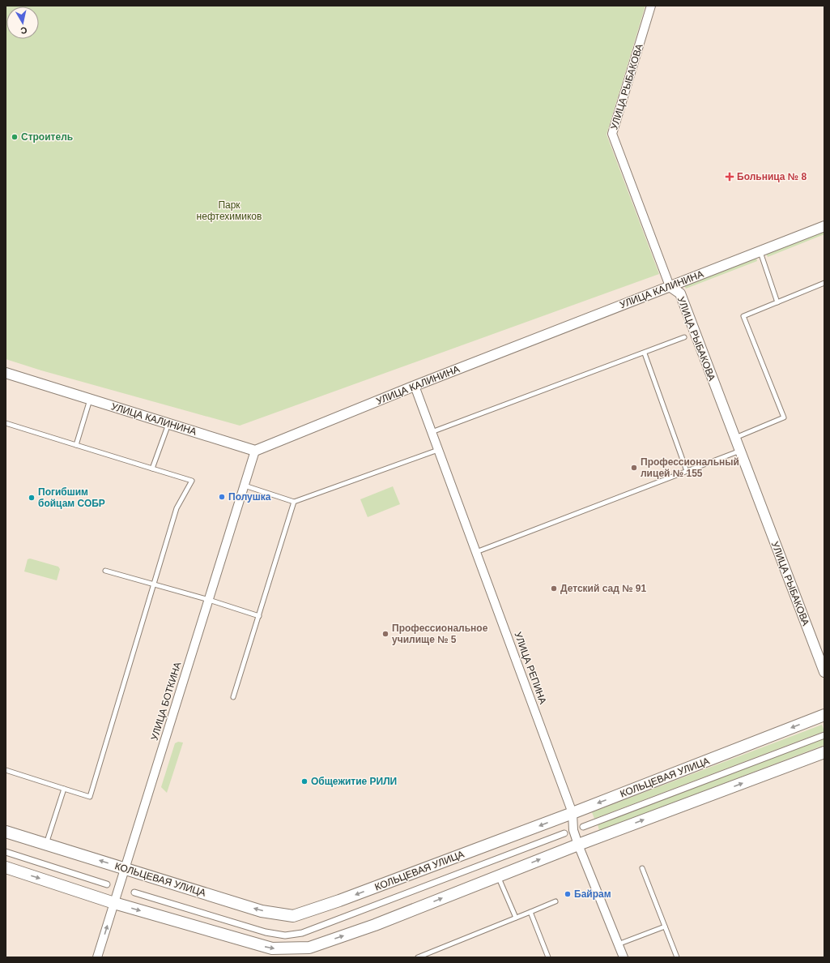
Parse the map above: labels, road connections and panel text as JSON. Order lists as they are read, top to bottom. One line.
{"streets":{"main road":["КОЛЬЦЕВАЯ УЛИЦА"],"street":["УЛИЦА РЫБАКОВА","УЛИЦА КАЛИНИНА","УЛИЦА РЕПИНА","УЛИЦА БОТКИНА"]},"crossings":[["УЛИЦА РЫБАКОВА","УЛИЦА КАЛИНИНА"],["УЛИЦА КАЛИНИНА","УЛИЦА РЕПИНА"],["УЛИЦА КАЛИНИНА","УЛИЦА БОТКИНА"],["УЛИЦА РЕПИНА","КОЛЬЦЕВАЯ УЛИЦА"],["УЛИЦА БОТКИНА","КОЛЬЦЕВАЯ УЛИЦА"]],"parks":["Парк нефтехимиков"],"places":{"other":["Строитель","Профессиональный лицей № 155","Полушка","Погибшим бойцам СОБР","Детский сад № 91","Профессиональное училище № 5","Общежитие РИЛИ","Байрам"],"health":["Больница № 8"]},"north":"bottom"}
